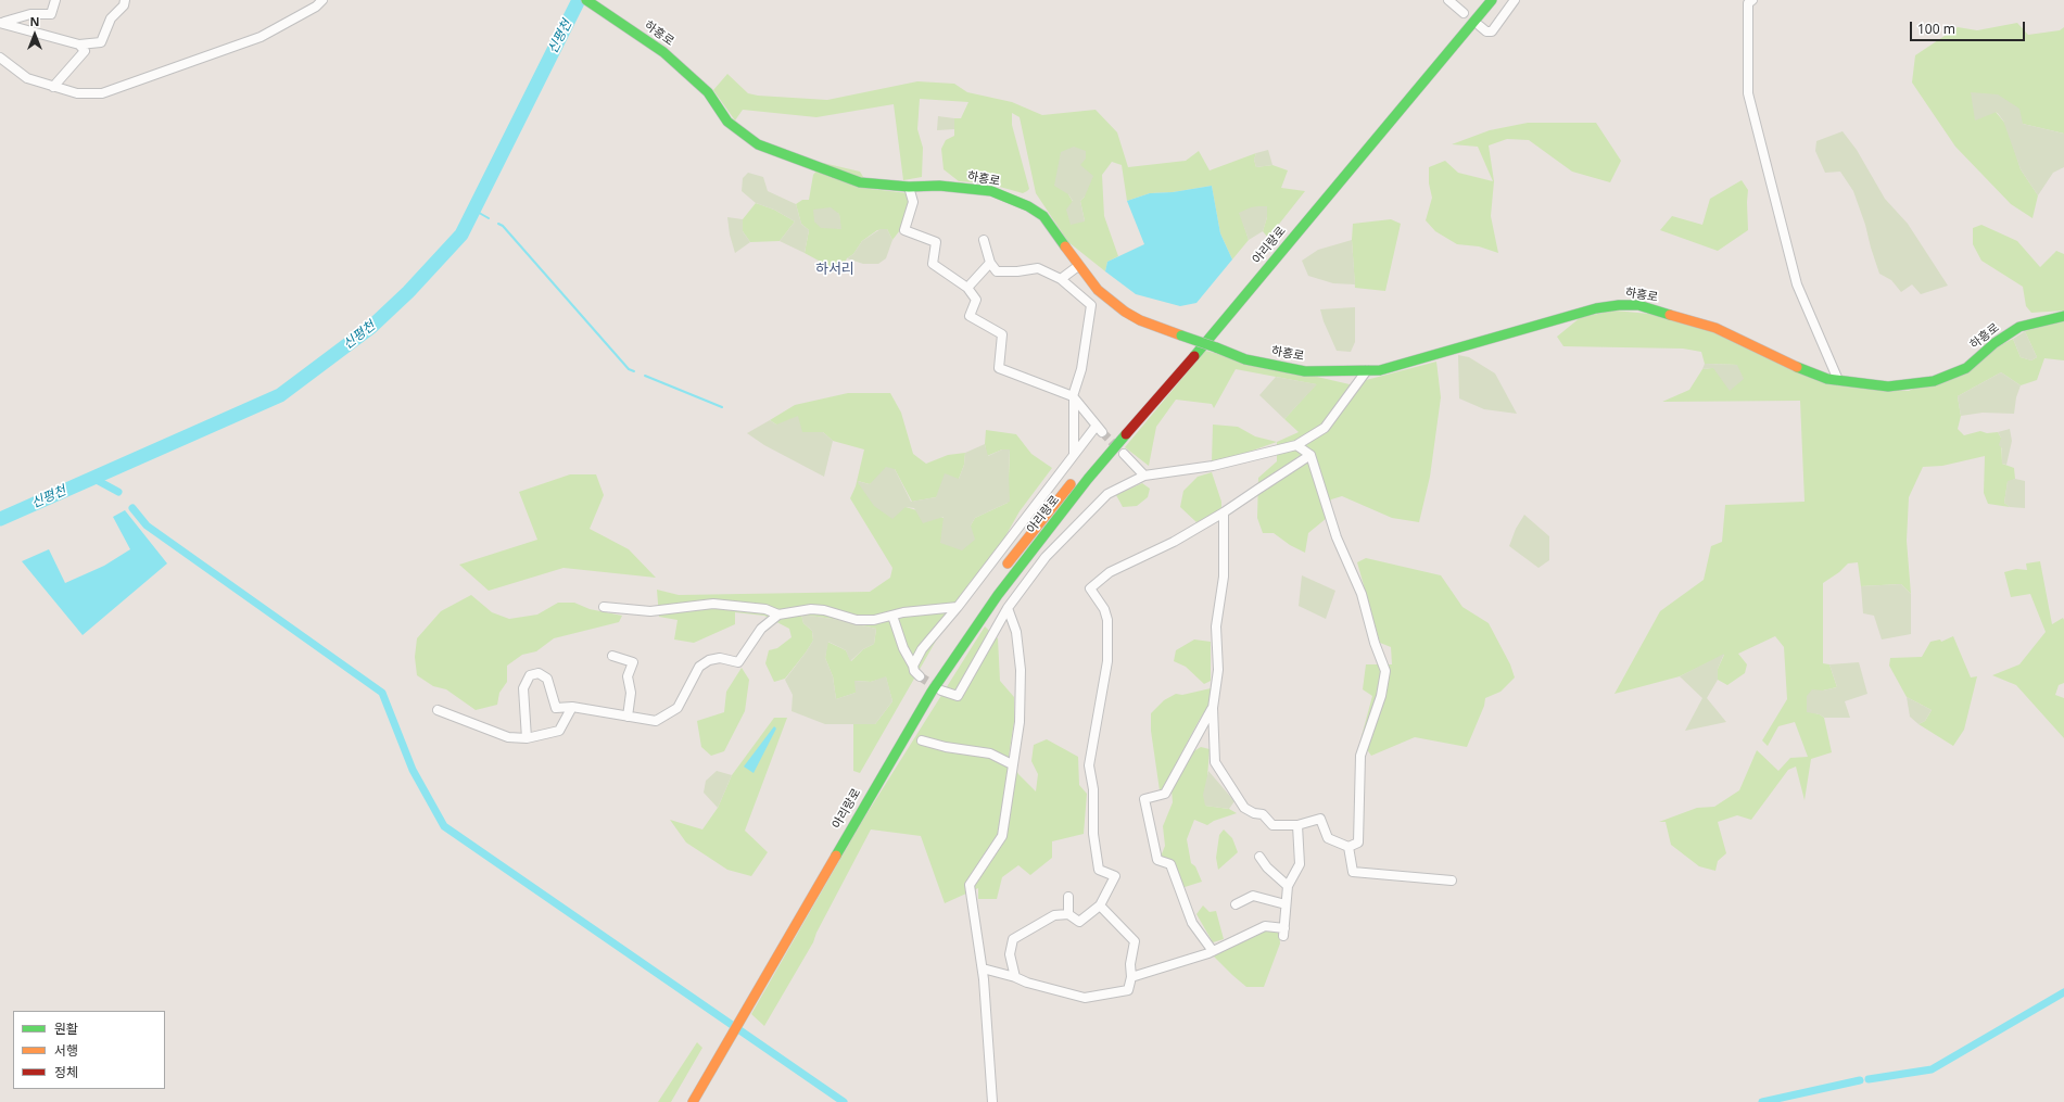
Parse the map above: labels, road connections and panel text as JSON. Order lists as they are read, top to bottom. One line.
{"streets":{"main road":["하흥로","아리랑로"]},"districts":["하서리"],"water":["신평천"],"legend":["원활","서행","정체"],"scale_bar":"100 m","north":"top"}
